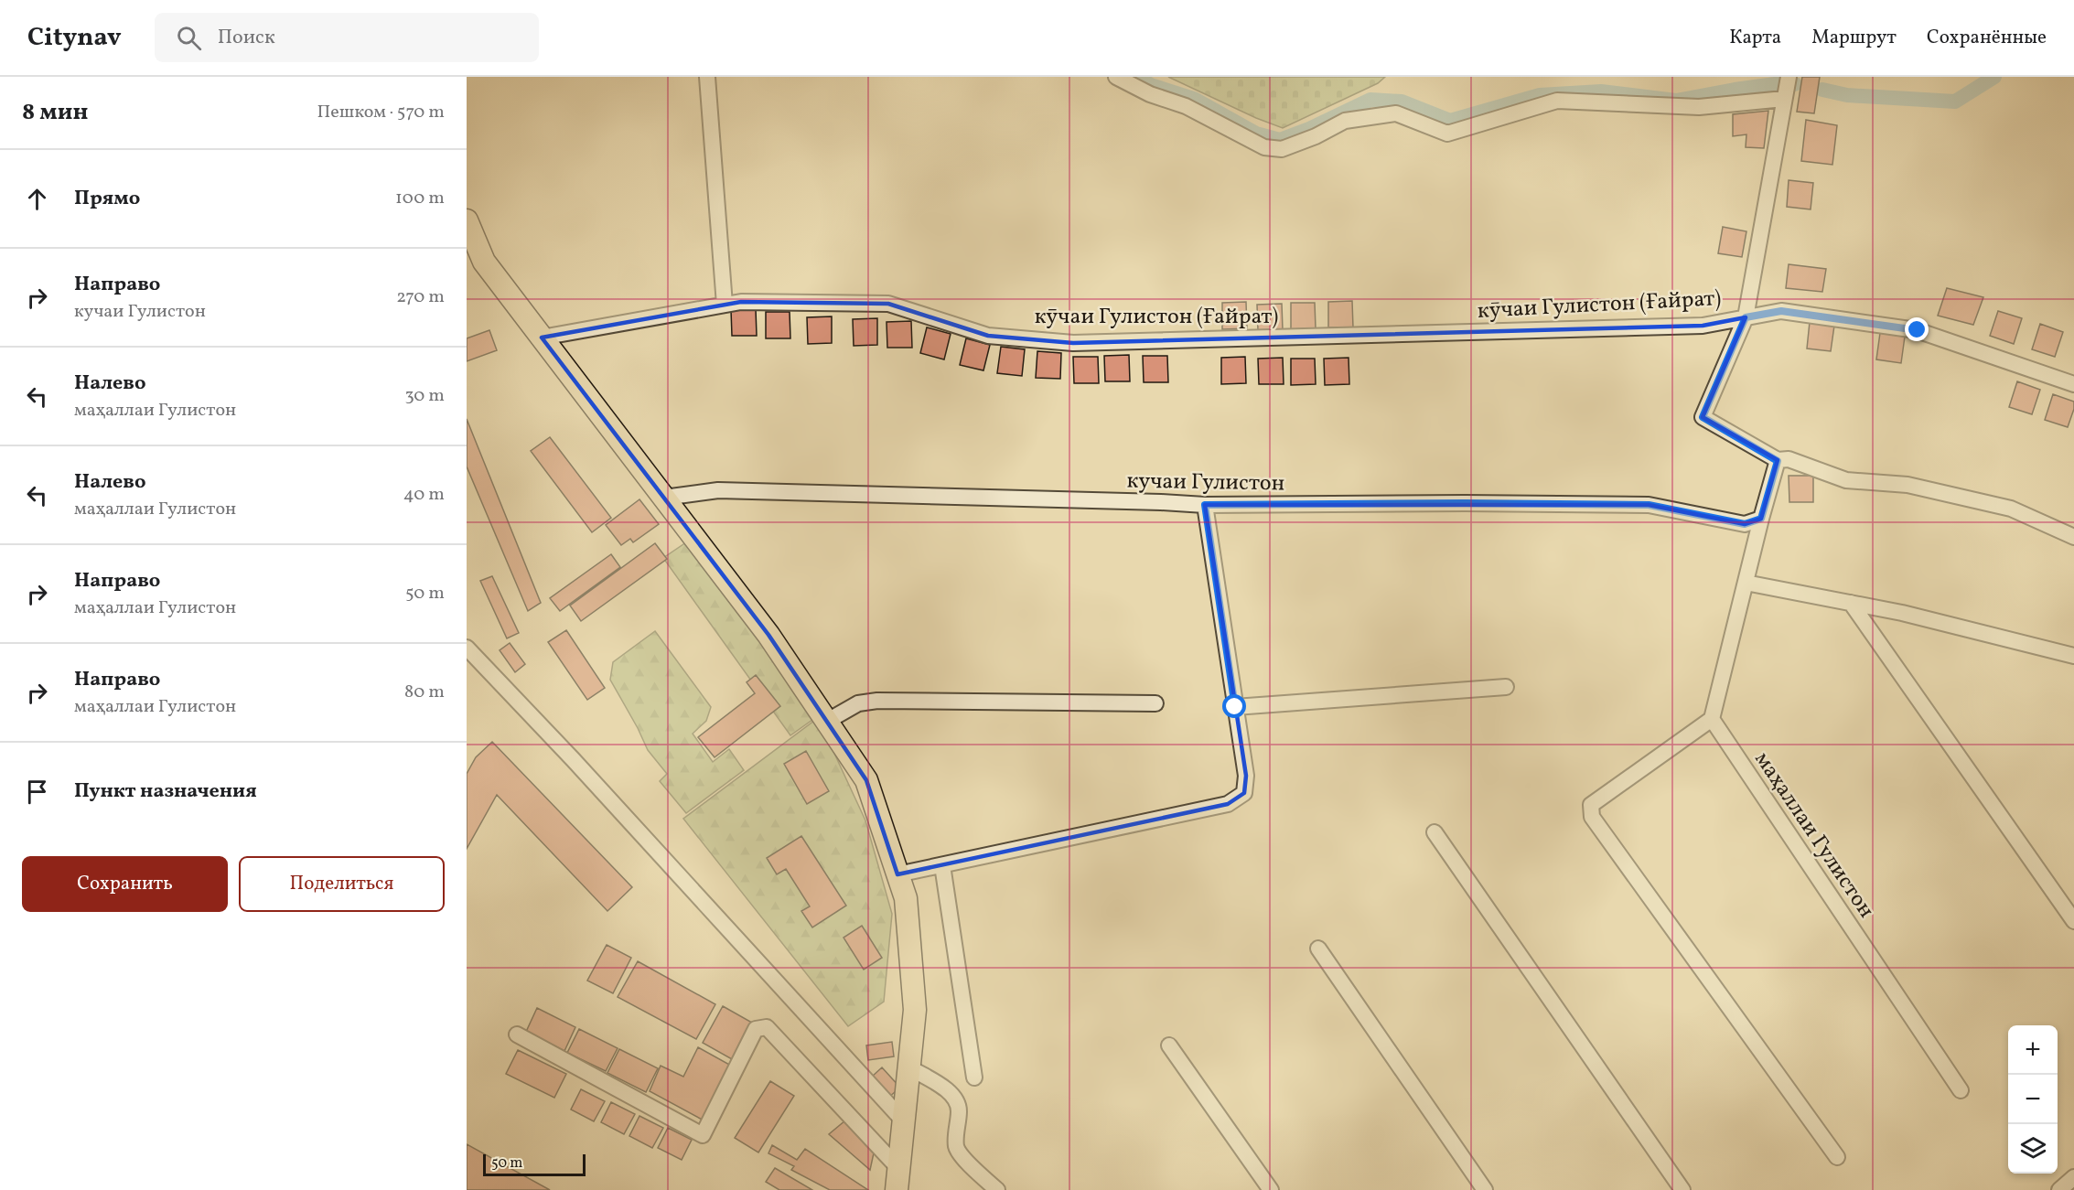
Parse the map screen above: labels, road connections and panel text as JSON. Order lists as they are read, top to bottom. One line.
{"streets":{"street":["кӯчаи Гулистон (Ғайрат)","кучаи Гулистон","маҳаллаи Гулистон"]},"scale_bar":"50 m","page":{"header":"Citynav","search":"Поиск","nav":["Карта","Маршрут","Сохранённые"],"heading":["8 мин","Пешком · 570 m"],"list":[["Прямо","100 m"],["Направо","кучаи Гулистон","270 m"],["Налево","маҳаллаи Гулистон","30 m"],["Налево","маҳаллаи Гулистон","40 m"],["Направо","маҳаллаи Гулистон","50 m"],["Направо","маҳаллаи Гулистон","80 m"],"Пункт назначения"],"buttons":["Сохранить","Поделиться"],"map_buttons":["+","−"],"scale":"50 m"}}
